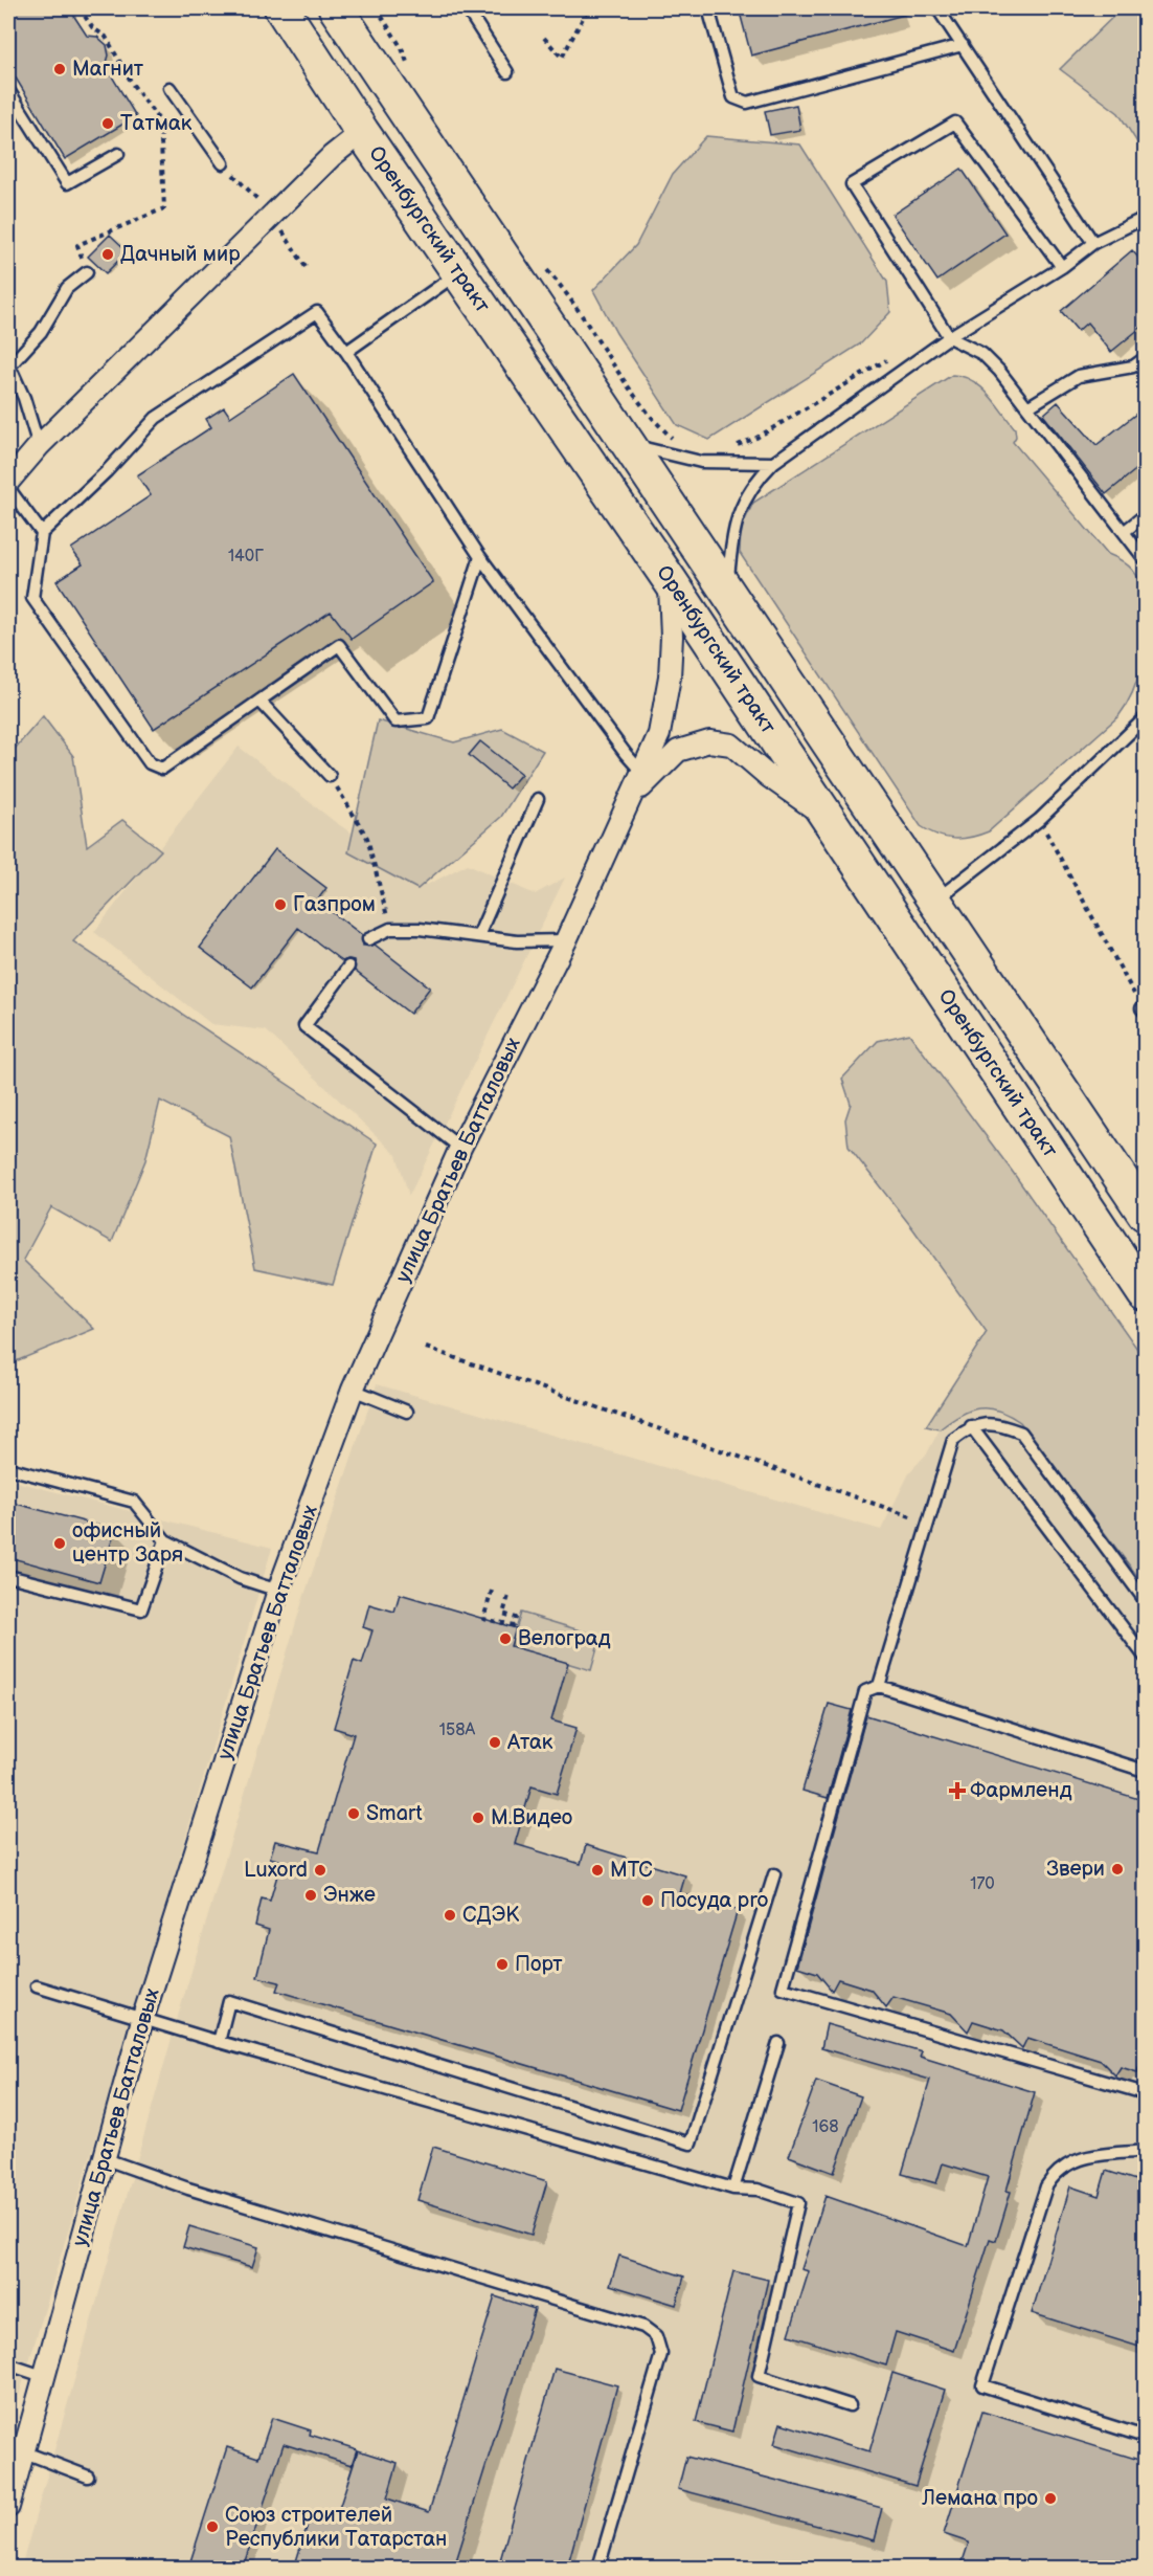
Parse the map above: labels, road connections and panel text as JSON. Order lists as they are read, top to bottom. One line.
{"streets":{"main road":["Оренбургский тракт"],"street":["улица Братьев Батталовых"]},"crossings":[["Оренбургский тракт","улица Братьев Батталовых"]],"places":{"other":["Магнит","Татмак","Дачный мир","Газпром","офисный центр Заря","Велоград","Атак","Smart","М.Видео","Звери","Luxord","МТС","Энже","Посуда pro","СДЭК","Порт","Лемана про","Союз строителей Республики Татарстан"],"health":["Фармленд"]},"house_numbers":["140Г","158А","170","168"]}
